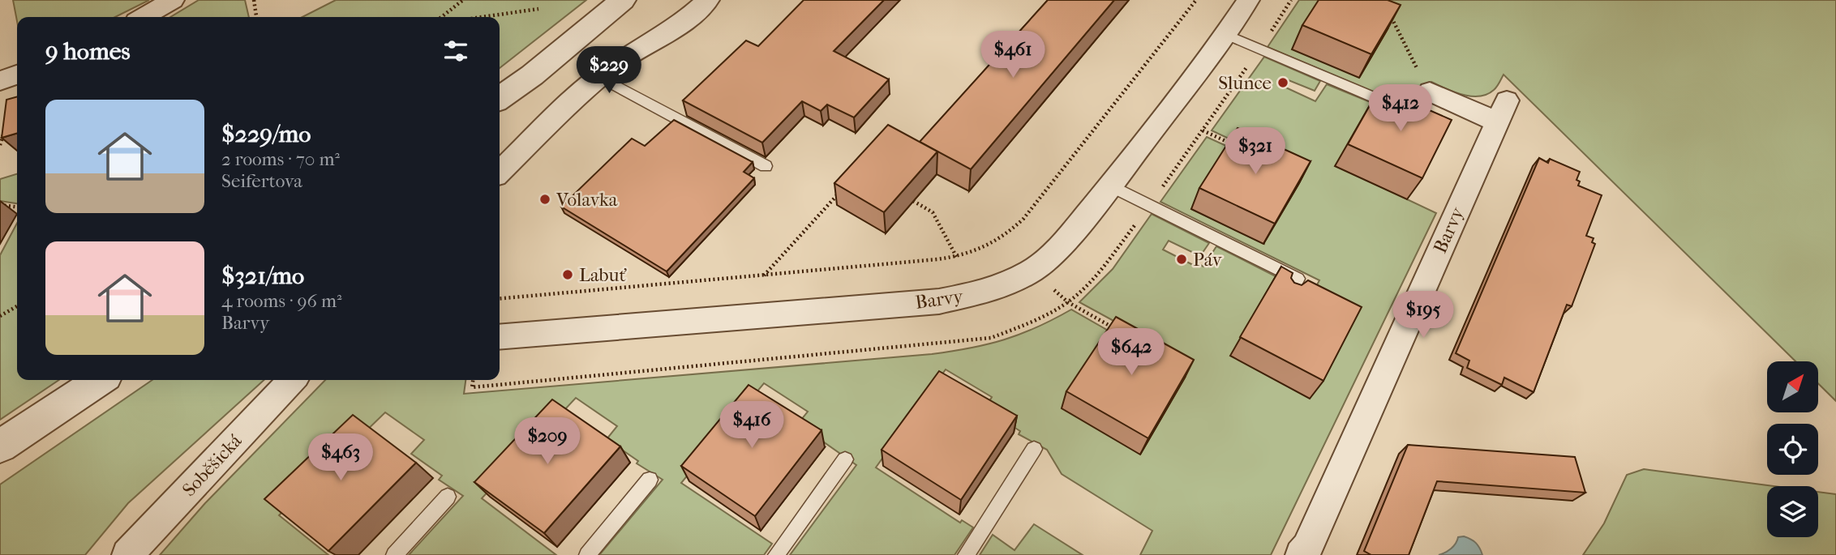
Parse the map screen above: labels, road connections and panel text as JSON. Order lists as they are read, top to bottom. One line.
{"streets":{"street":["Barvy","Soběšická"]},"places":["Slunce","Volavka","Páv","Labuť"],"north":"top right","page":{"heading":"9 homes","price":["$461","$229","$412","$321","$195","$642","$416","$209","$463"],"list":[{"name":"$229/mo","note":"2 rooms · 70 m² · Seifertova"},{"name":"$321/mo","note":"4 rooms · 96 m² · Barvy"}]}}
